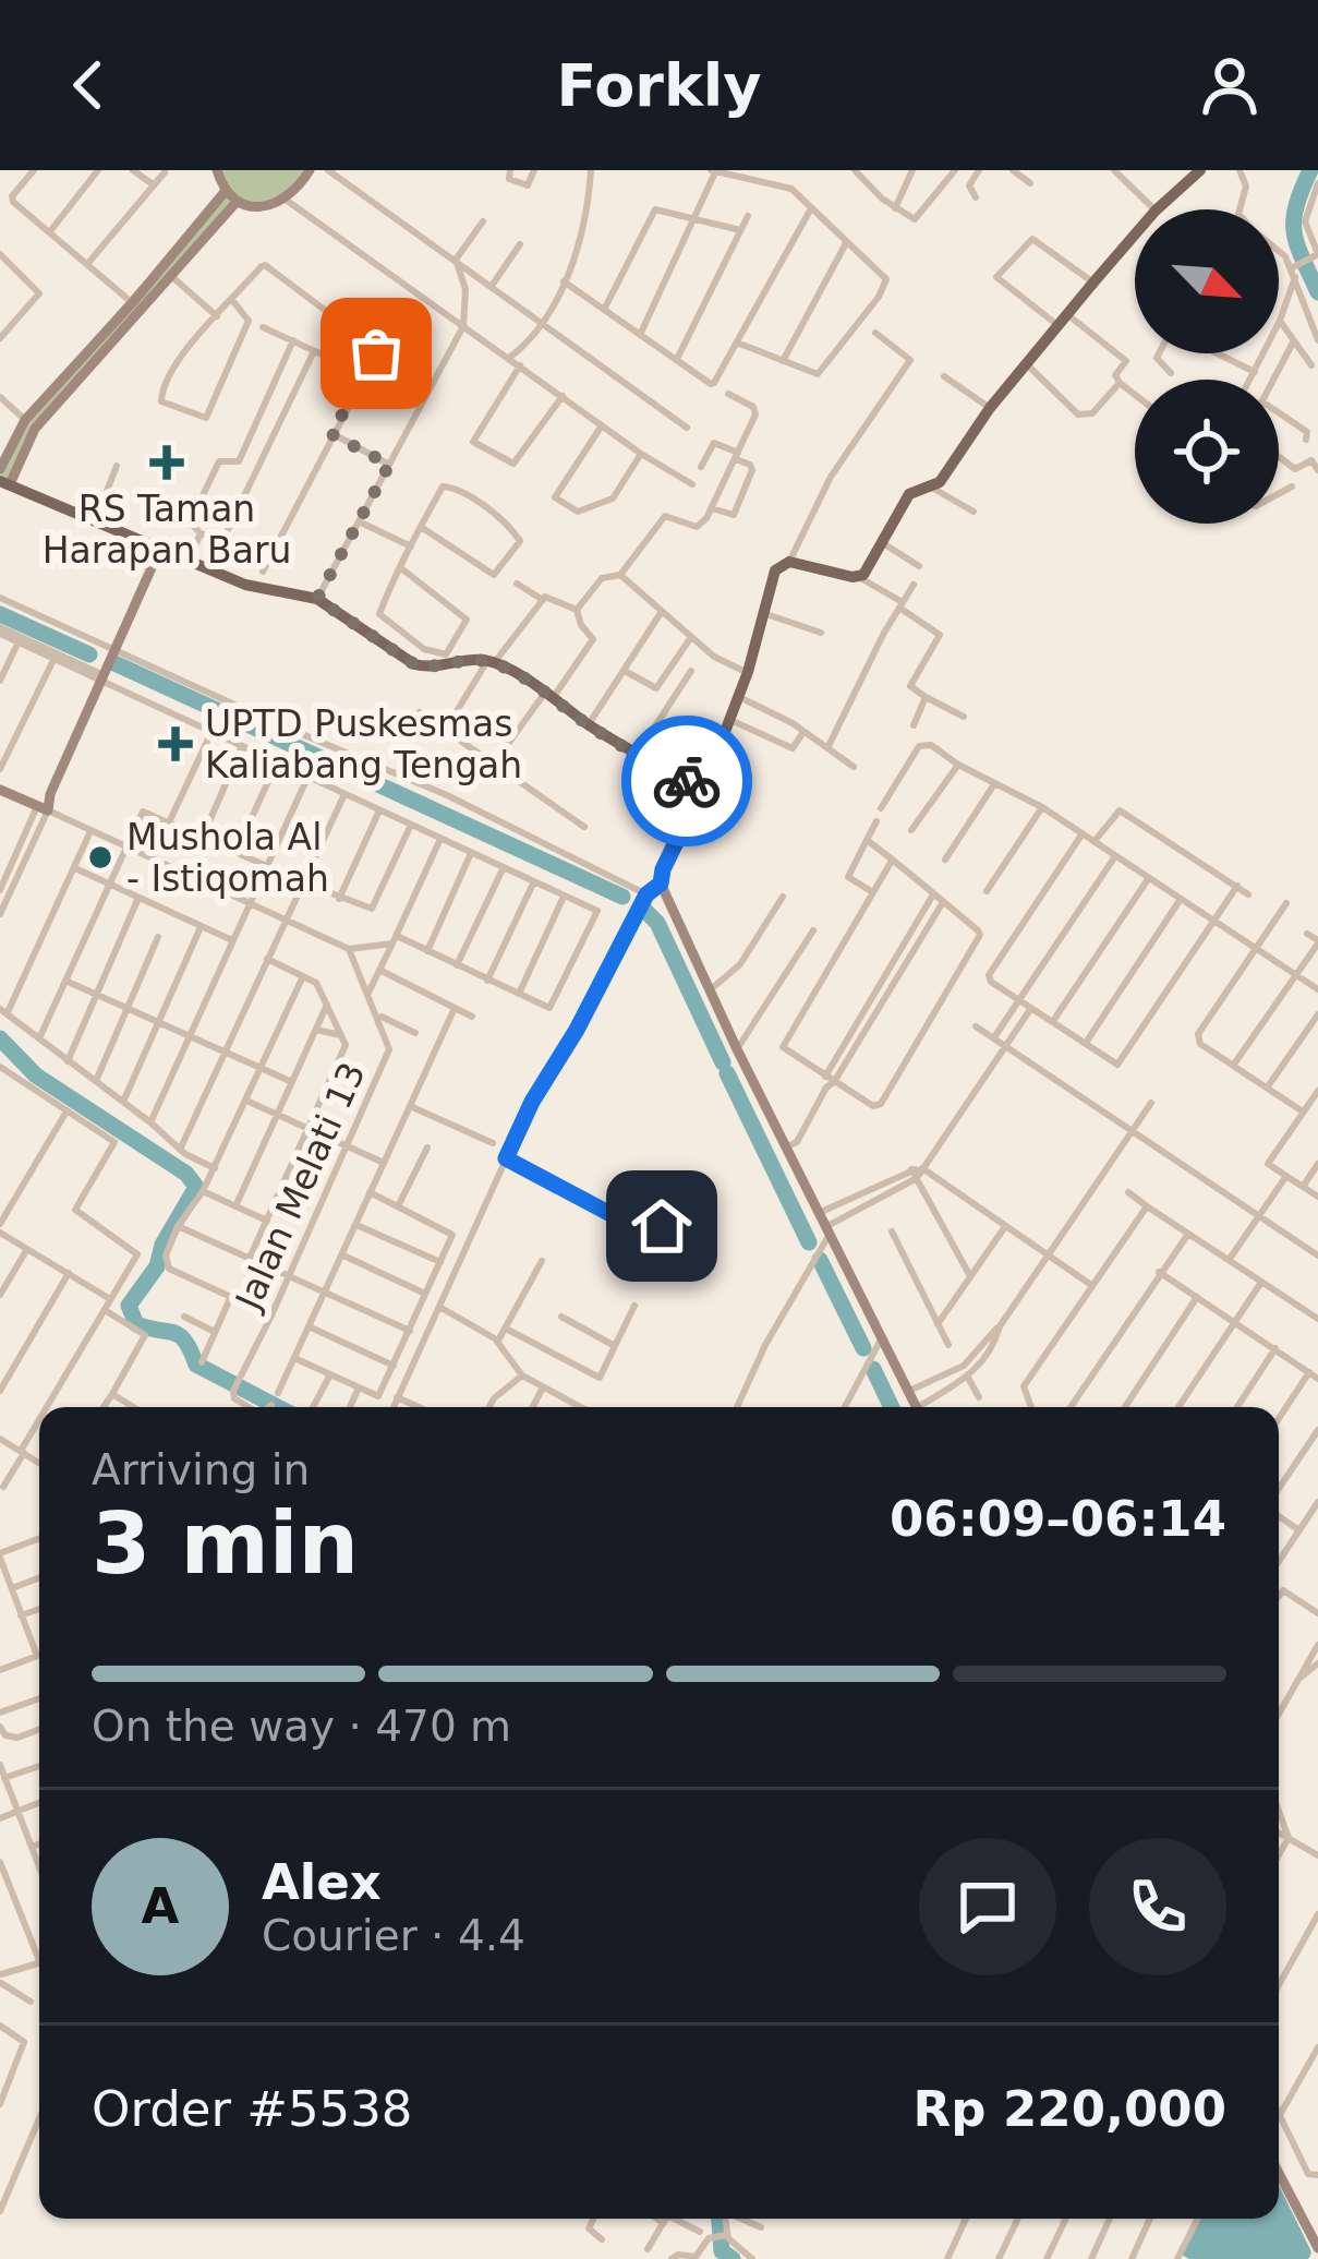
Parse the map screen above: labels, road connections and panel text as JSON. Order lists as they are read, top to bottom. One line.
{"streets":{"street":["Jalan Melati 13"]},"places":{"health":["RS Taman Harapan Baru","UPTD Puskesmas Kaliabang Tengah"],"other":["Mushola Al - Istiqomah"]},"north":"bottom right","page":{"header":"Forkly","heading":["3 min","Arriving in","06:09–06:14"],"panel":["Alex","Courier · 4.4","Order #5538","Rp 220,000"],"bar":"On the way · 470 m","round":"A"}}
